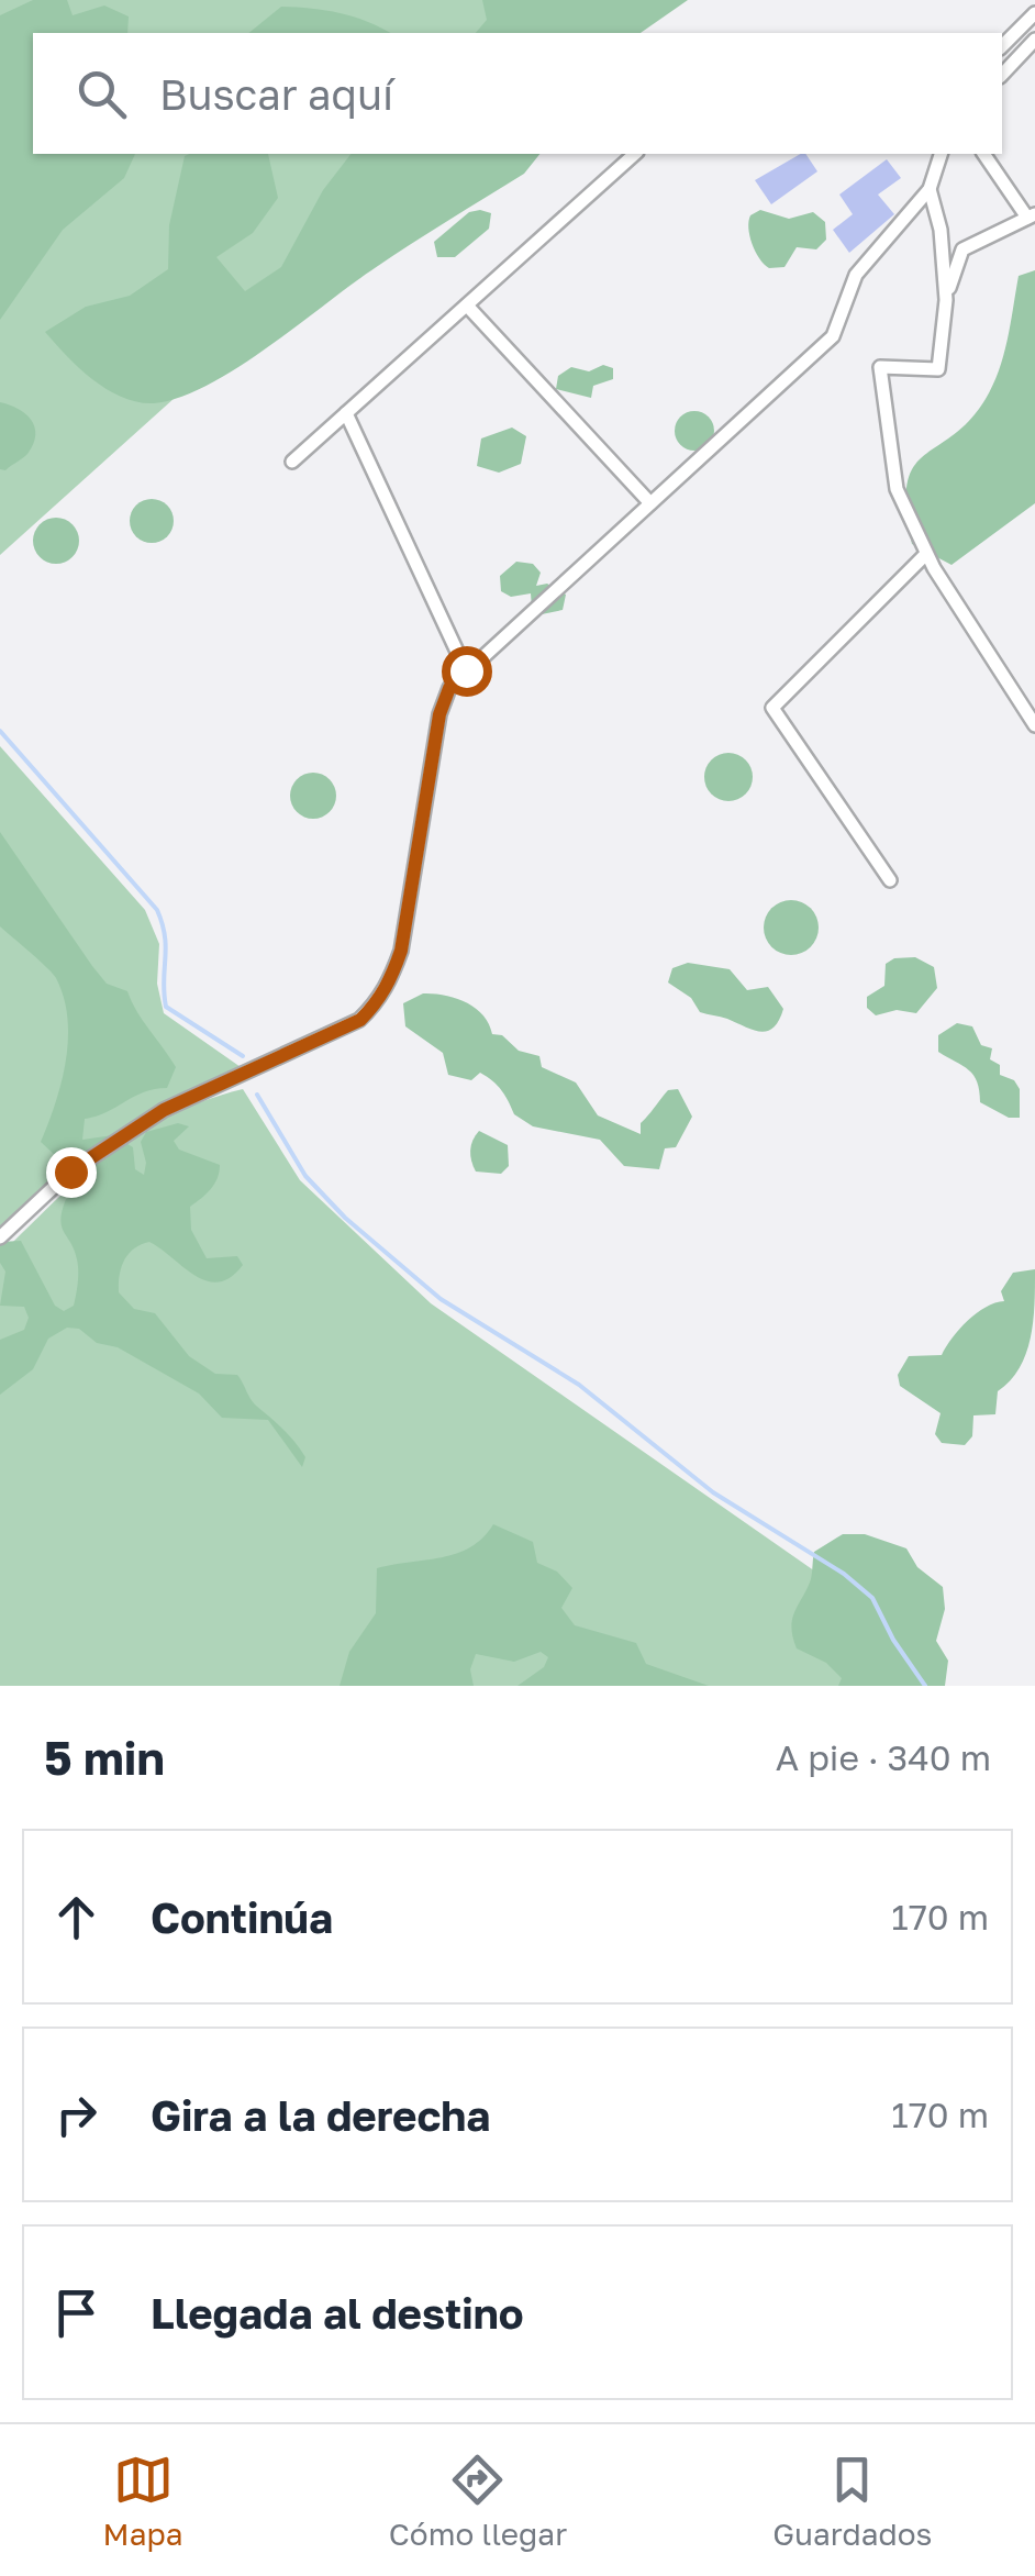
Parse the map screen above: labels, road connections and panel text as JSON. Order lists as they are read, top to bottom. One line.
{"page":{"search":"Buscar aquí","heading":["5 min","A pie · 340 m"],"list":[["Continúa","170 m"],["Gira a la derecha","170 m"],"Llegada al destino"],"nav":["Mapa","Cómo llegar","Guardados"]}}
